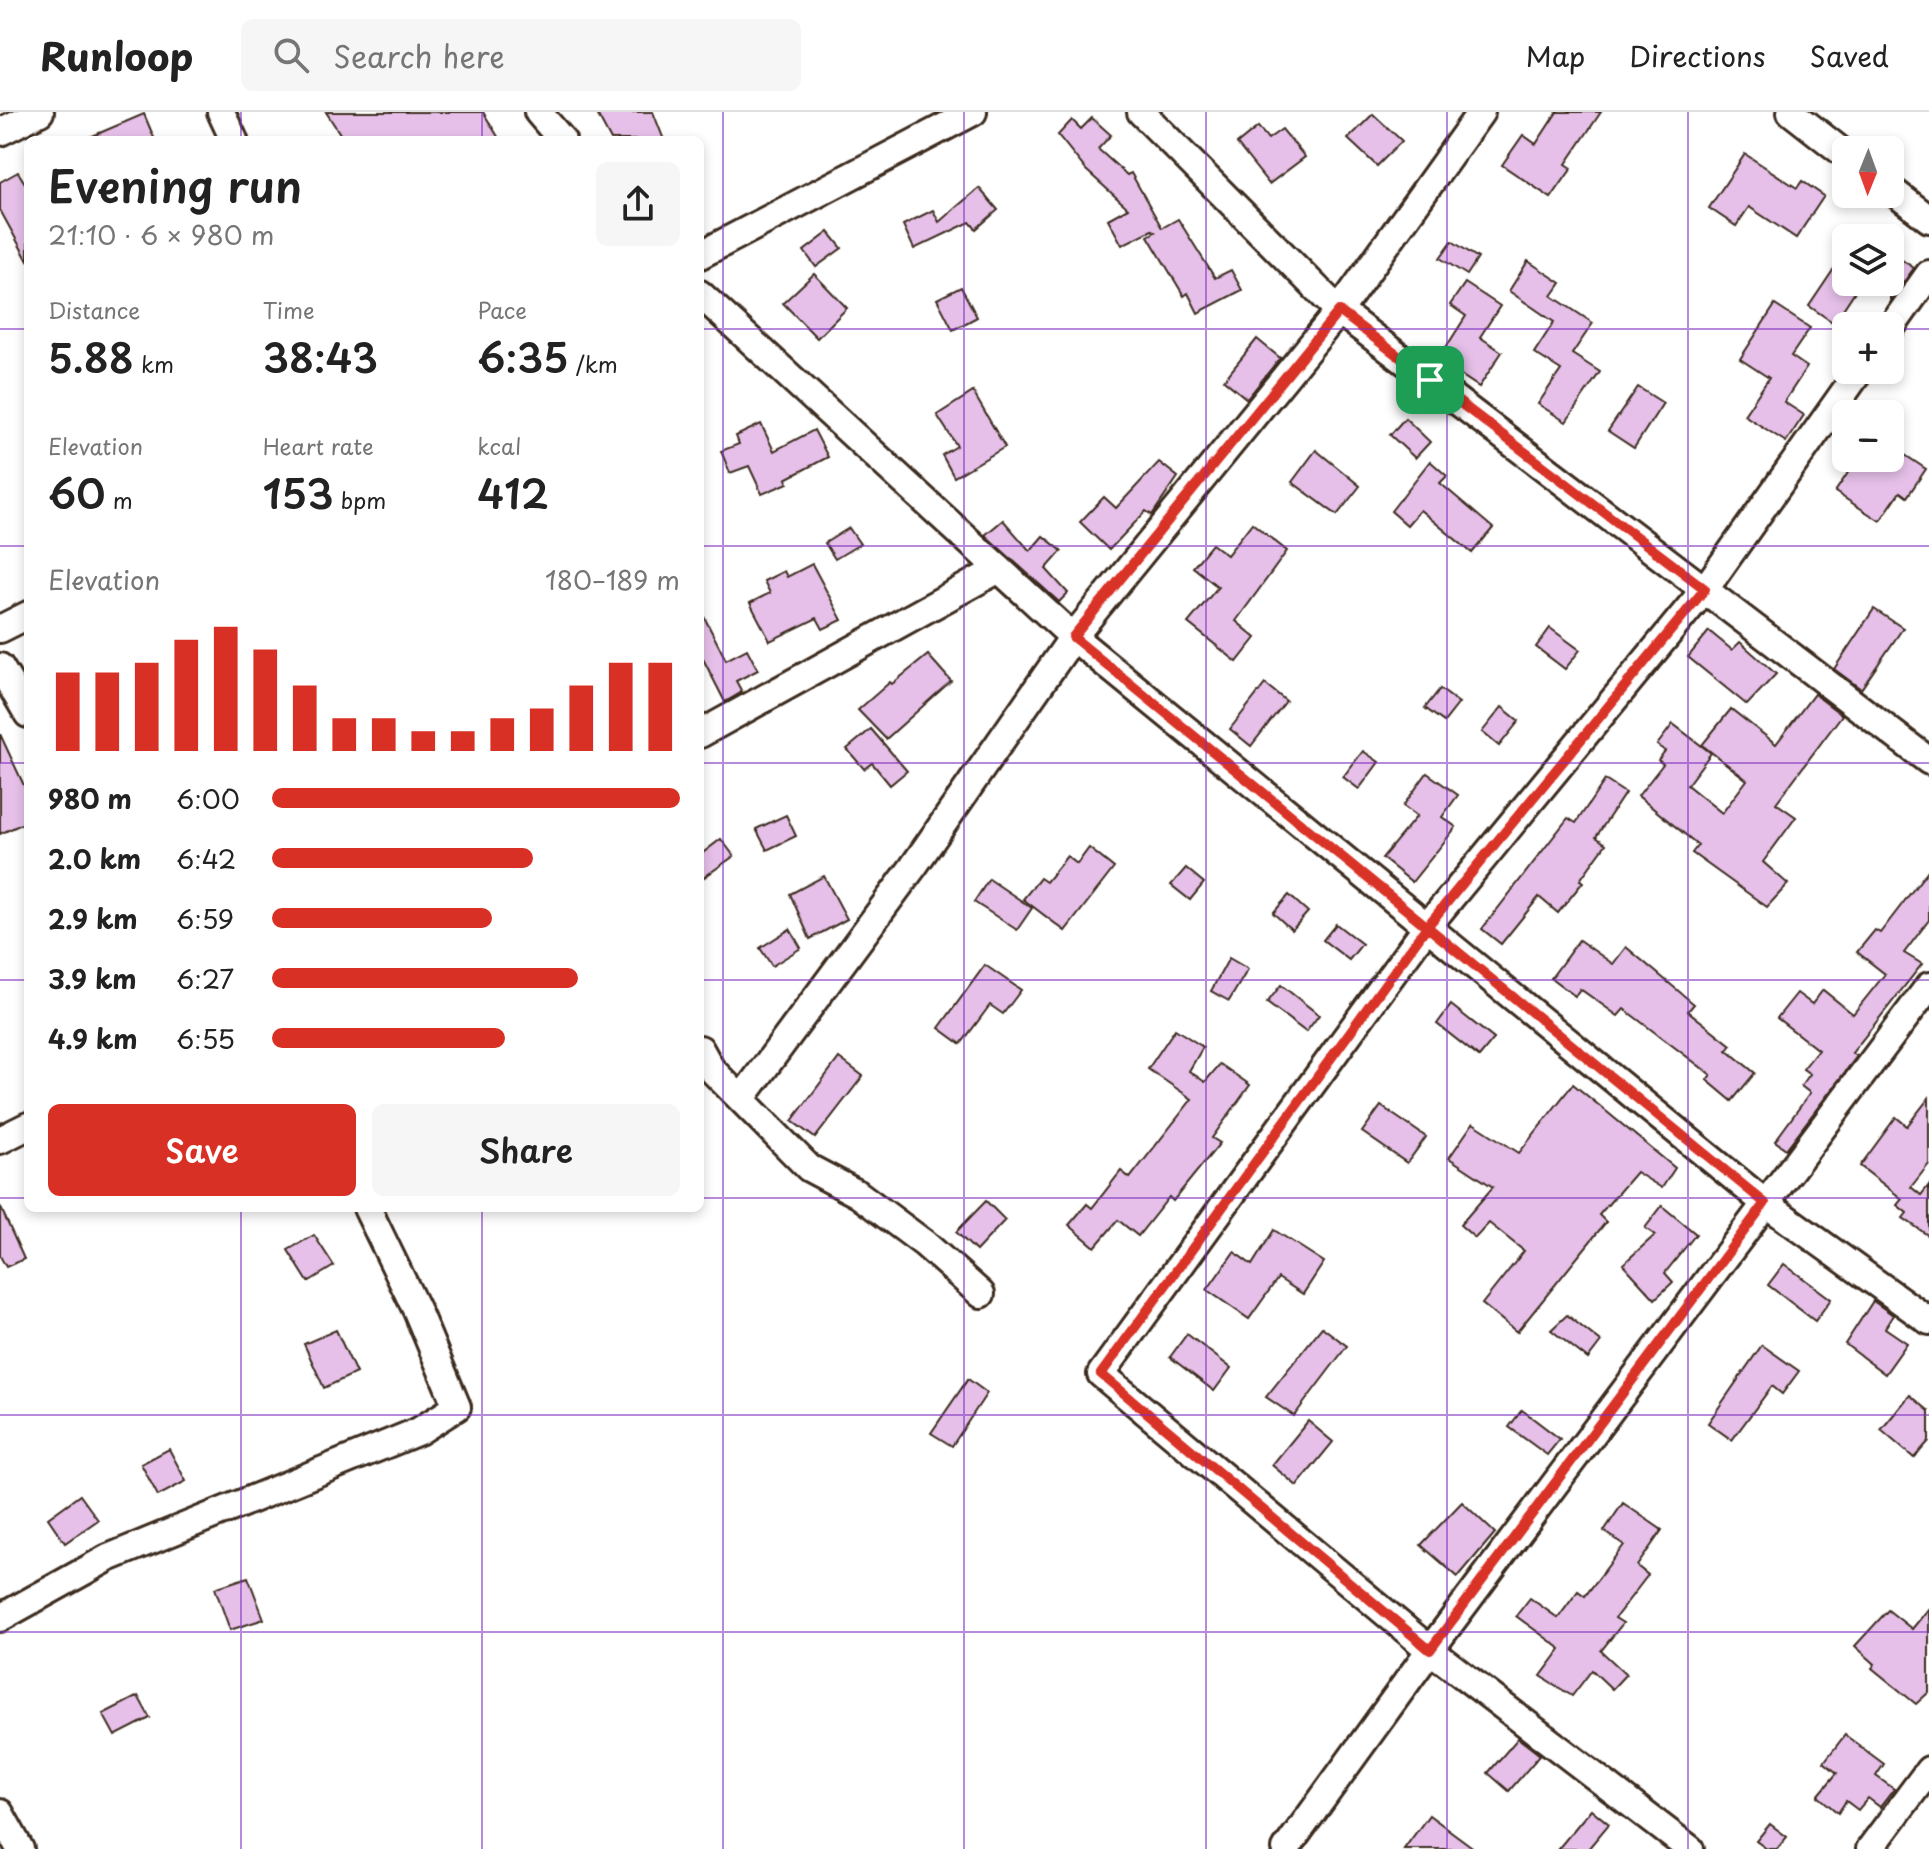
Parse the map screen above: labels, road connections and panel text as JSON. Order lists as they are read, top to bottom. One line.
{"north":"bottom","page":{"header":"Runloop","search":"Search here","nav":["Map","Directions","Saved"],"map_buttons":["+","−"],"heading":["Evening run","21:10 · 6 × 980 m"],"stats":[["Distance","5.88 km"],["Time","38:43"],["Pace","6:35 /km"],["Elevation","60 m"],["Heart rate","153 bpm"],["kcal","412"]],"chart":["Elevation","180–189 m"],"list":[{"name":"980 m","note":"6:00"},{"name":"2.0 km","note":"6:42"},{"name":"2.9 km","note":"6:59"},{"name":"3.9 km","note":"6:27"},{"name":"4.9 km","note":"6:55"}],"buttons":["Save","Share"]}}
